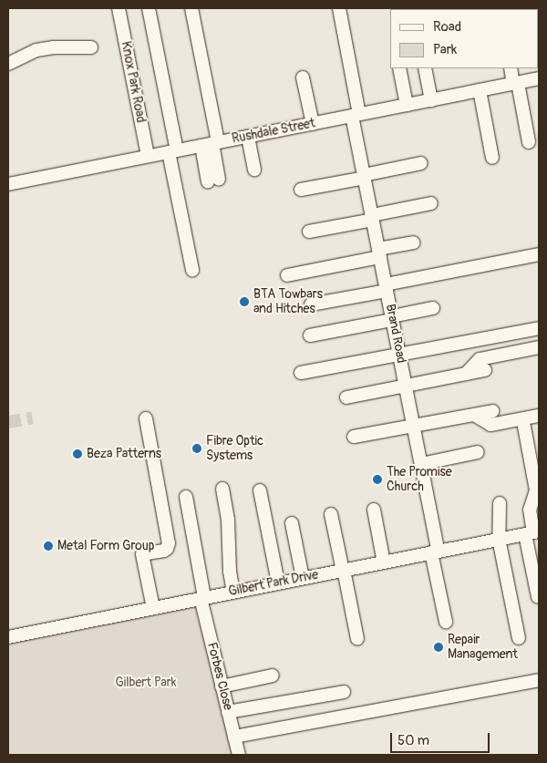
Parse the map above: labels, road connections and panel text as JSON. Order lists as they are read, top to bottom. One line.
{"streets":{"street":["Knox Park Road","Rushdale Street","Brand Road","Gilbert Park Drive","Forbes Close"]},"crossings":[["Knox Park Road","Rushdale Street"],["Rushdale Street","Brand Road"],["Brand Road","Gilbert Park Drive"],["Gilbert Park Drive","Forbes Close"]],"parks":["Gilbert Park"],"places":["BTA Towbars and Hitches","Fibre Optic Systems","Beza Patterns","The Promise Church","Metal Form Group","Repair Management"],"legend":["Road","Park"],"scale_bar":"50 m"}
